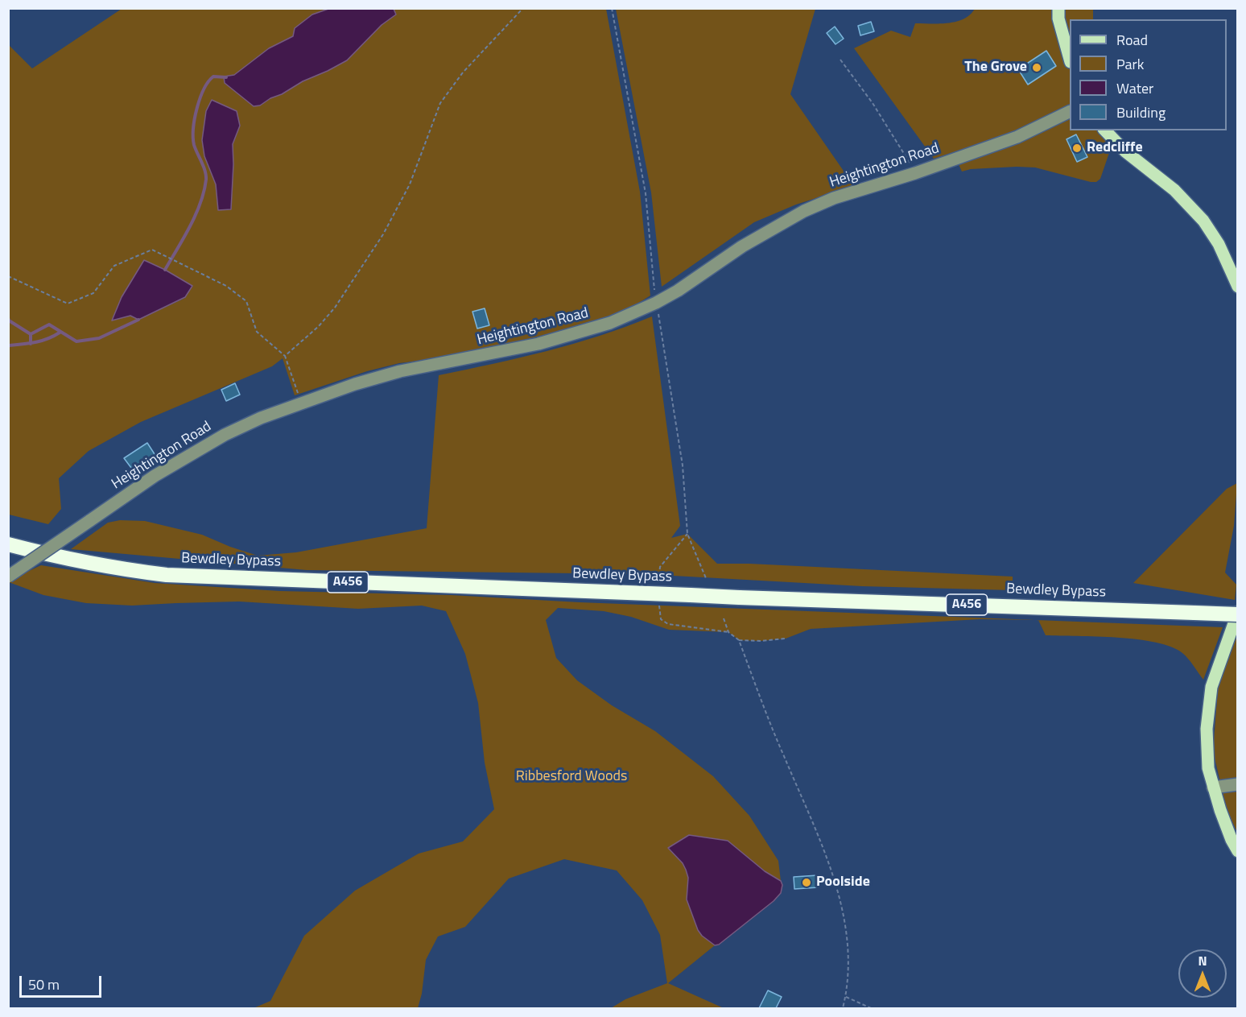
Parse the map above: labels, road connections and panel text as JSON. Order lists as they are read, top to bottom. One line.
{"streets":{"highway":["Bewdley Bypass","A456"],"street":["Heightington Road"]},"parks":["Ribbesford Woods"],"places":["The Grove","Redcliffe","Poolside"],"legend":["Road","Park","Water","Building"],"scale_bar":"50 m","north":"top"}
